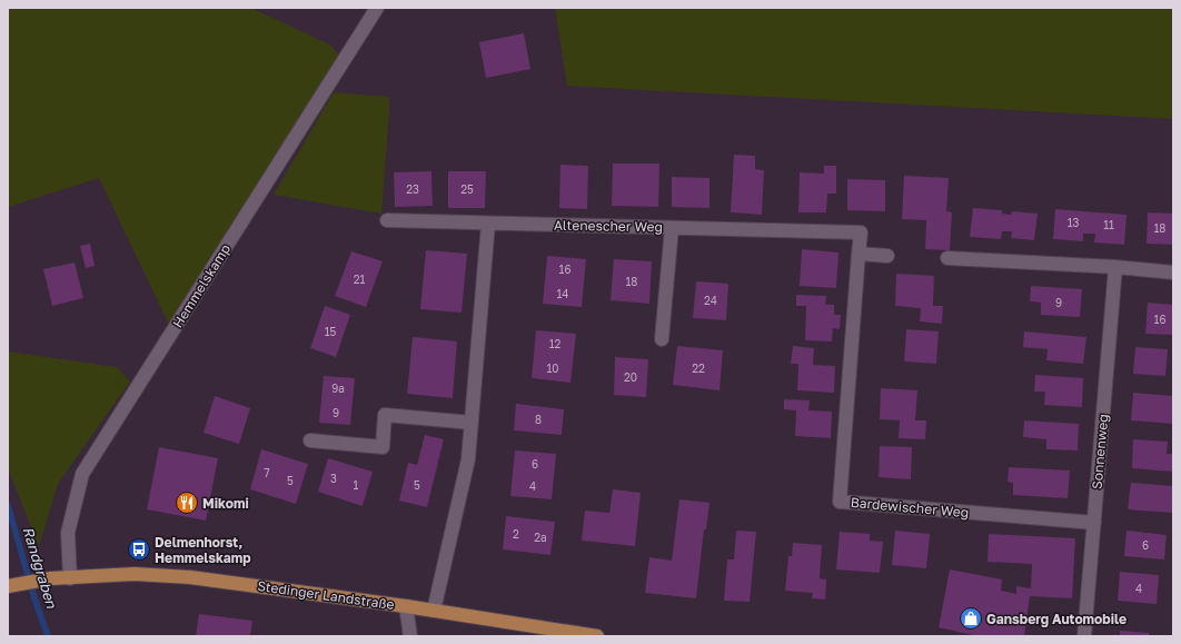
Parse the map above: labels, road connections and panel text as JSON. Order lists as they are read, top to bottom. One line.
{"streets":{"main road":["Stedinger Landstraße"],"street":["Altenescher Weg","Hemmelskamp","Sonnenweg","Bardewischer Weg"]},"crossings":[["Altenescher Weg","Bardewischer Weg"],["Hemmelskamp","Stedinger Landstraße"],["Sonnenweg","Bardewischer Weg"]],"water":["Randgraben"],"places":{"restaurant":["Mikomi"],"bus stop":["Delmenhorst, Hemmelskamp"],"shop":["Gansberg Automobile"]},"house_numbers":["23","25","13","11","18","16","21","18","14","24","9","16","15","12","10","22","20","9a","9","8","6","7","3","5","1","5","4","2","2a","6","4"]}
